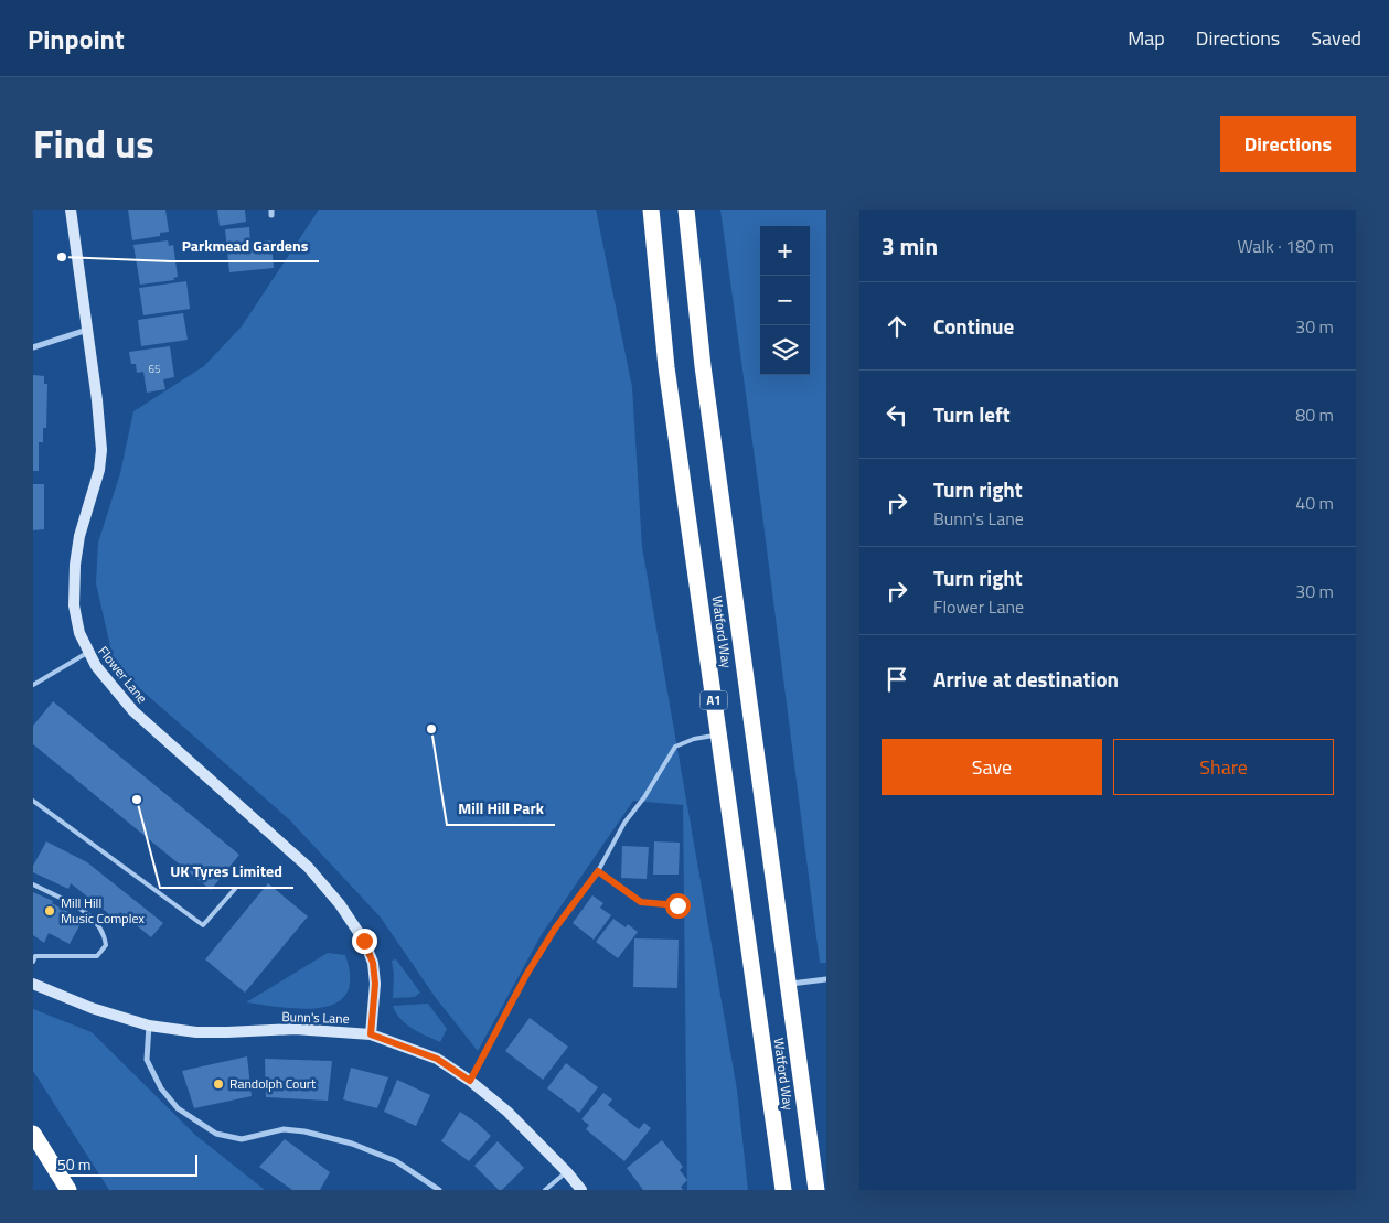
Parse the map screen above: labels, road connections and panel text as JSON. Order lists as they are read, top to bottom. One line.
{"streets":{"highway":["Watford Way","A1"],"street":["Flower Lane","Bunn's Lane"]},"crossings":[["Flower Lane","Bunn's Lane"]],"places":["Parkmead Gardens","Mill Hill Park","UK Tyres Limited","Mill Hill Music Complex","Randolph Court"],"house_numbers":["65"],"scale_bar":"50 m","page":{"header":"Pinpoint","nav":["Map","Directions","Saved"],"title":"Find us","buttons":["Directions",["Save","Share"]],"heading":["3 min","Walk · 180 m"],"map_buttons":["+","−"],"list":[["Continue","30 m"],["Turn left","80 m"],["Turn right","Bunn's Lane","40 m"],["Turn right","Flower Lane","30 m"],"Arrive at destination"],"scale":"50 m"}}
